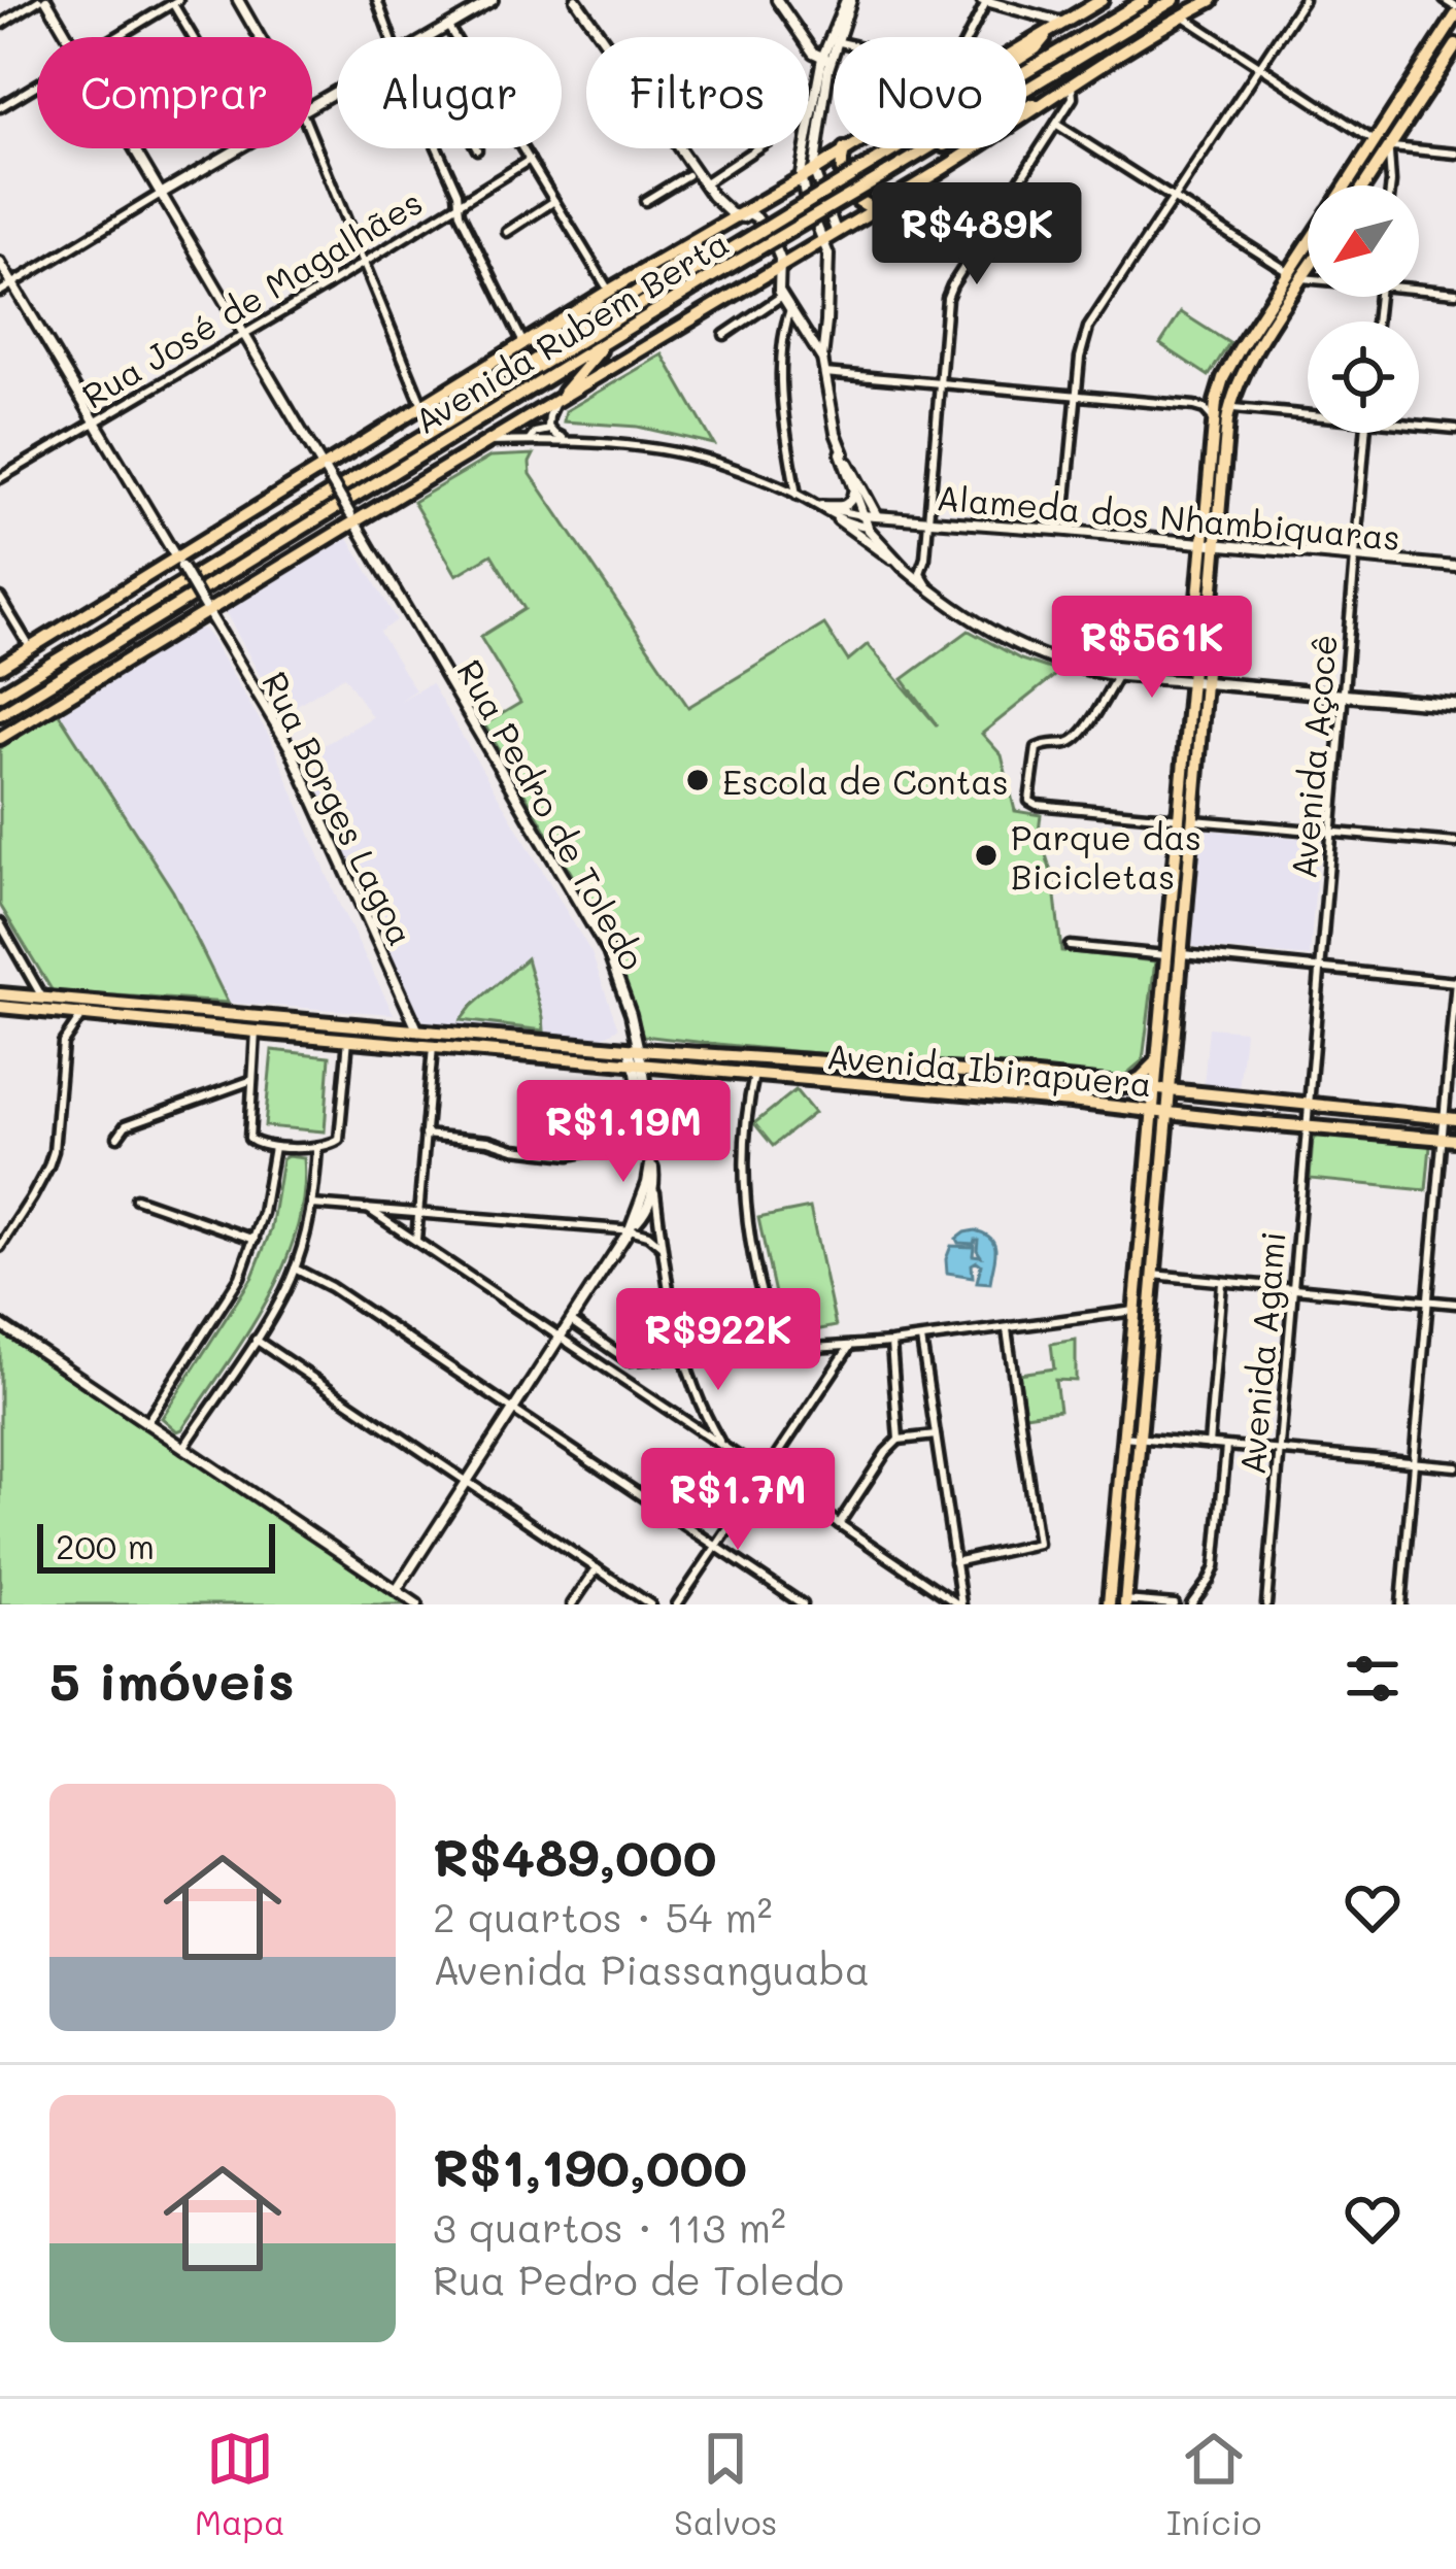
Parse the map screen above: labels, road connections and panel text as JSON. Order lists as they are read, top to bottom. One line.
{"streets":{"main road":["Avenida Rubem Berta","Avenida Ibirapuera"],"street":["Rua José de Magalhães","Alameda dos Nhambiquaras","Avenida Açocê","Rua Borges Lagoa","Rua Pedro de Toledo","Avenida Agami"]},"crossings":[["Avenida Rubem Berta","Rua Borges Lagoa"],["Avenida Rubem Berta","Rua Pedro de Toledo"],["Alameda dos Nhambiquaras","Avenida Açocê"],["Avenida Açocê","Avenida Ibirapuera"],["Avenida Açocê","Avenida Agami"],["Rua Borges Lagoa","Avenida Ibirapuera"],["Avenida Ibirapuera","Avenida Agami"]],"places":["Escola de Contas","Parque das Bicicletas"],"scale_bar":"200 m","north":"bottom left","page":{"chip":["Comprar","Alugar","Filtros","Novo"],"price":["R$489K","R$561K","R$1.19M","R$922K","R$1.7M"],"scale":"200 m","heading":"5 imóveis","list":[{"name":"R$489,000","note":"2 quartos · 54 m² · Avenida Piassanguaba"},{"name":"R$1,190,000","note":"3 quartos · 113 m² · Rua Pedro de Toledo"}],"tabs":["Mapa","Salvos","Início"]}}
